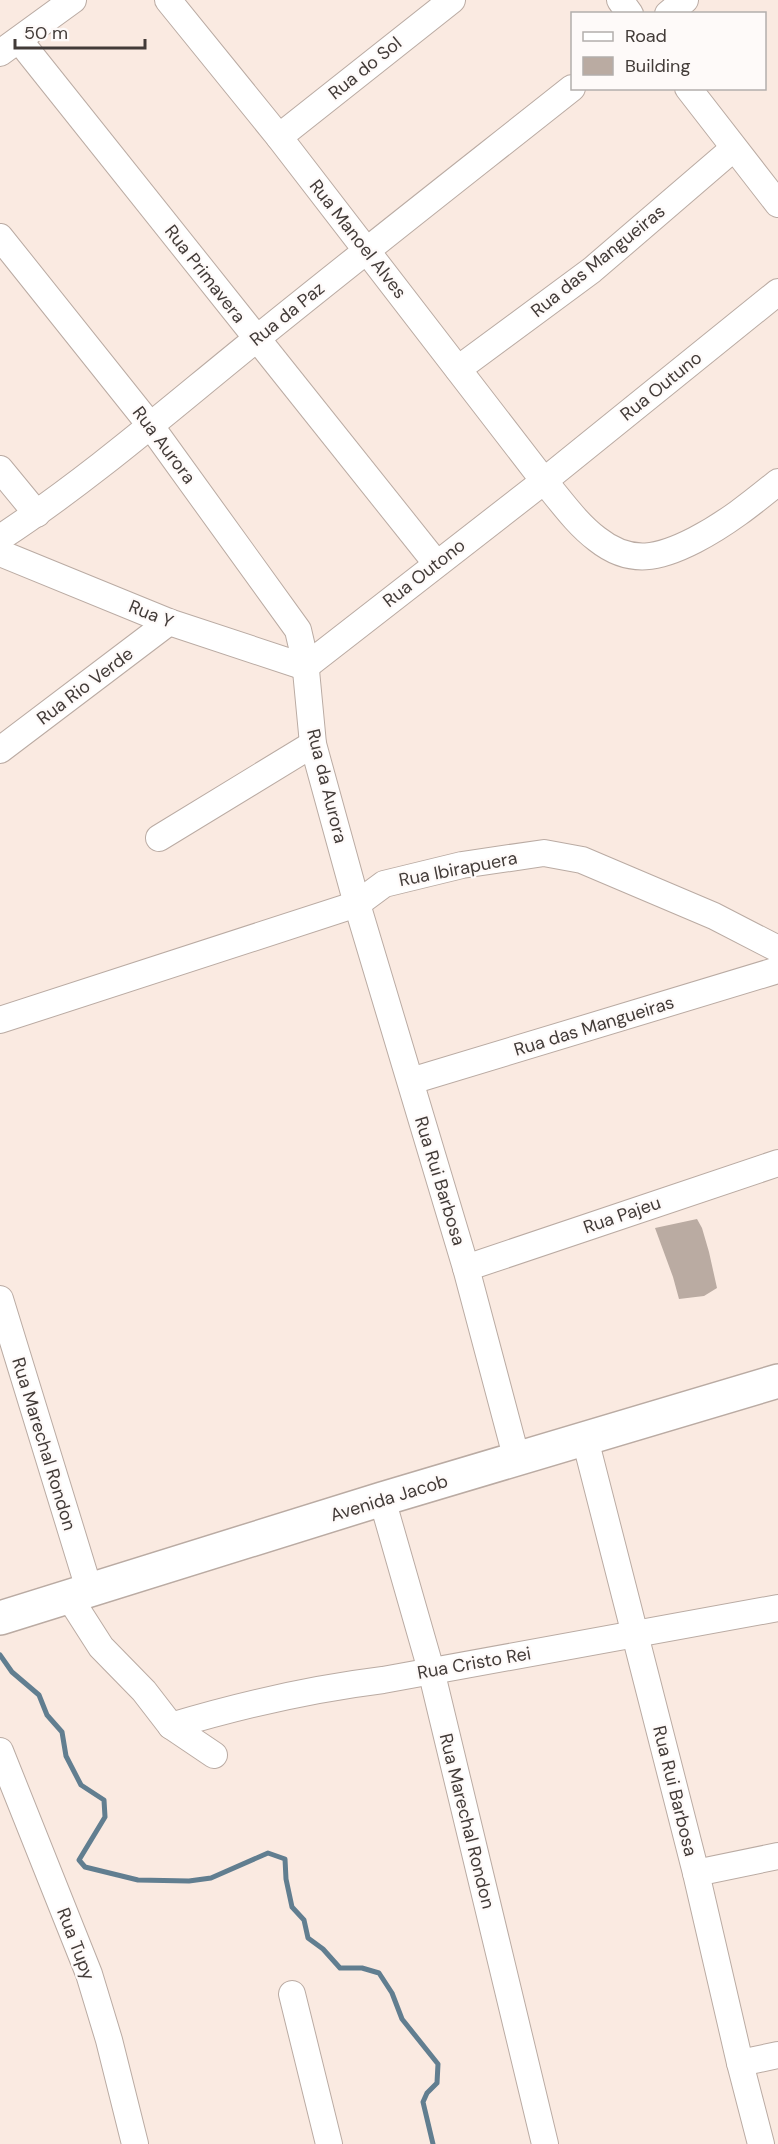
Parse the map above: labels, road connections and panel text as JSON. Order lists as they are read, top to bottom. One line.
{"streets":{"main road":["Avenida Jacob"],"street":["Rua do Sol","Rua Manoel Alves","Rua das Mangueiras","Rua Primavera","Rua da Paz","Rua Outuno","Rua Aurora","Rua Outono","Rua Y","Rua Rio Verde","Rua da Aurora","Rua Ibirapuera","Rua Rui Barbosa","Rua Pajeu","Rua Marechal Rondon","Rua Cristo Rei","Rua Tupy"]},"crossings":[["Rua do Sol","Rua Manoel Alves"],["Rua Manoel Alves","Rua das Mangueiras"],["Rua Manoel Alves","Rua da Paz"],["Rua Manoel Alves","Rua Outuno"],["Rua Manoel Alves","Rua Outono"],["Rua das Mangueiras","Rua Rui Barbosa"],["Rua Primavera","Rua da Paz"],["Rua Primavera","Rua Outono"],["Rua da Paz","Rua Aurora"],["Rua Outuno","Rua Outono"],["Rua Aurora","Rua Outono"],["Rua Aurora","Rua Y"],["Rua Aurora","Rua da Aurora"],["Rua Outono","Rua Y"],["Rua Outono","Rua da Aurora"],["Rua Y","Rua Rio Verde"],["Rua Y","Rua da Aurora"],["Rua da Aurora","Rua Ibirapuera"],["Rua da Aurora","Rua Rui Barbosa"],["Rua Ibirapuera","Rua Rui Barbosa"],["Rua Rui Barbosa","Rua Pajeu"],["Rua Rui Barbosa","Avenida Jacob"],["Rua Rui Barbosa","Rua Cristo Rei"],["Rua Marechal Rondon","Avenida Jacob"],["Rua Marechal Rondon","Rua Cristo Rei"]],"legend":["Road","Building"],"scale_bar":"50 m"}
